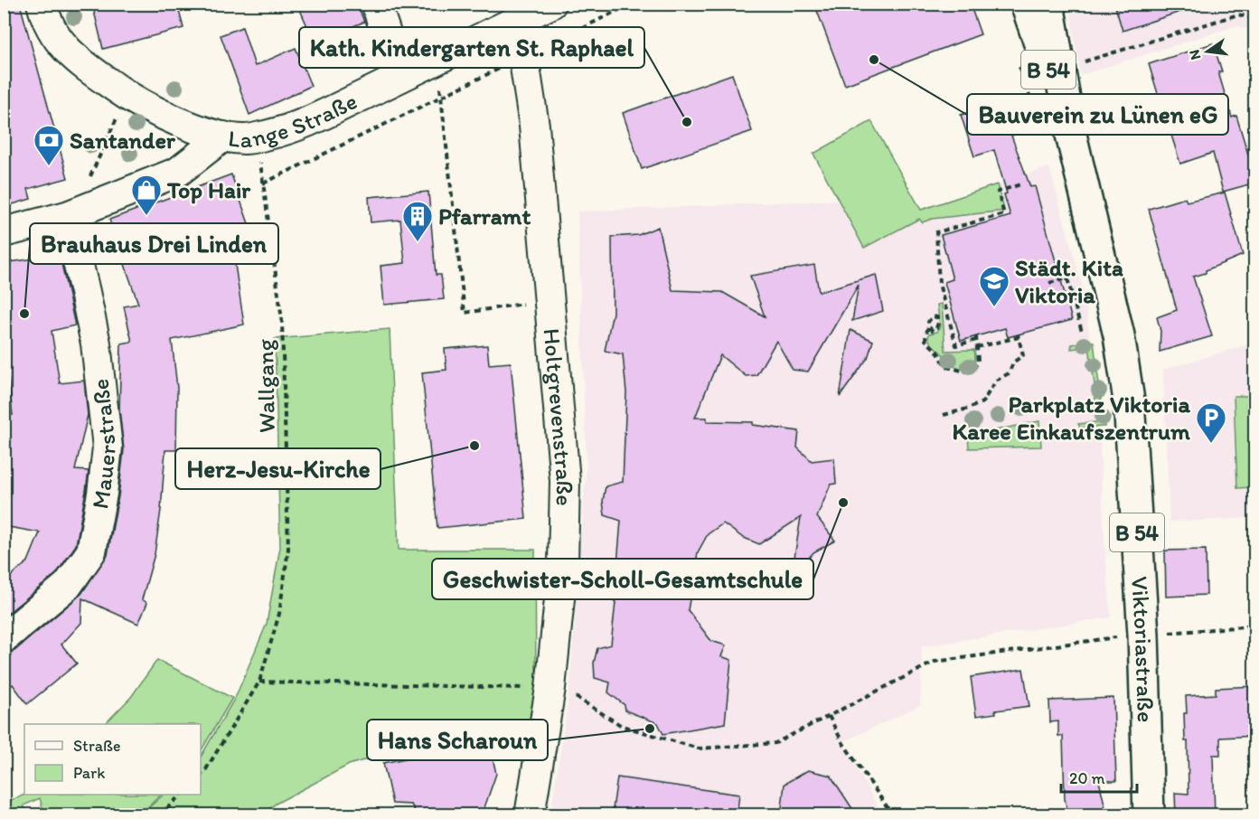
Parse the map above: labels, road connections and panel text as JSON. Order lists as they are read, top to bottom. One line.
{"streets":{"main road":["B 54","Viktoriastraße"],"street":["Lange Straße","Holtgrevenstraße","Mauerstraße"],"path":["Wallgang"]},"crossings":[["Lange Straße","Wallgang"],["Lange Straße","Holtgrevenstraße"],["Lange Straße","Mauerstraße"]],"places":{"other":["Bauverein zu Lünen eG","Kath. Kindergarten St. Raphael","Brauhaus Drei Linden","Herz-Jesu-Kirche","Geschwister-Scholl-Gesamtschule","Hans Scharoun"],"bank":["Santander"],"shop":["Top Hair"],"building":["Pfarramt"],"school or university":["Städt. Kita Viktoria"],"parking":["Parkplatz Viktoria Karee Einkaufszentrum"]},"legend":["Straße","Park"],"scale_bar":"20 m","north":"left"}
